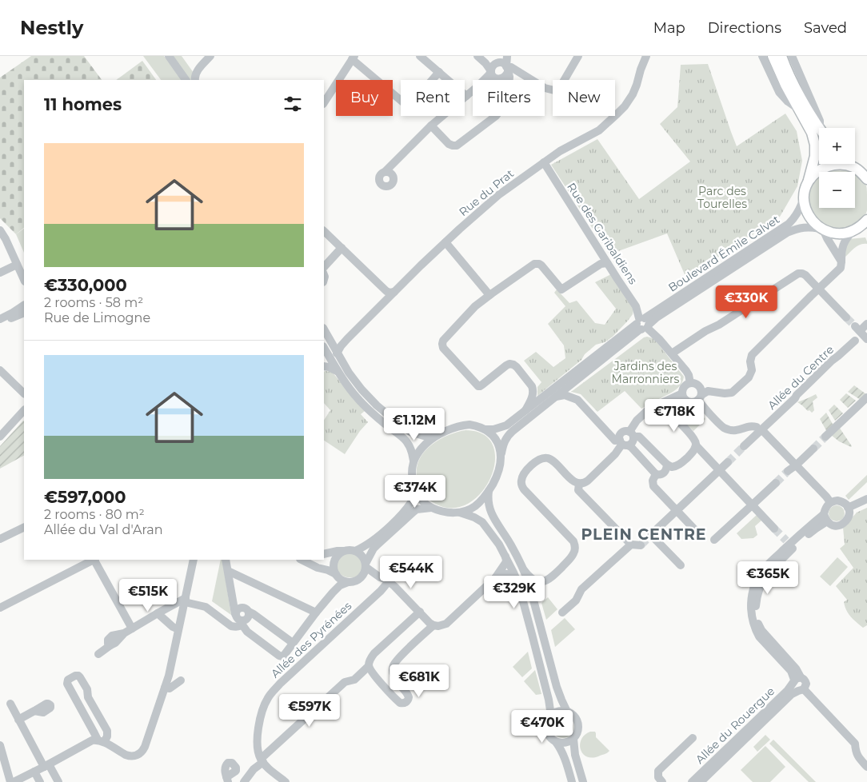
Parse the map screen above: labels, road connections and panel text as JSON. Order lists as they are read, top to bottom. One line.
{"streets":{"street":["Rue du Prat","Rue des Garibaldiens","Boulevard Émile Calvet","Allée du Centre","Allée des Pyrénées","Allée du Rouergue"]},"crossings":[["Rue du Prat","Rue des Garibaldiens"],["Rue des Garibaldiens","Boulevard Émile Calvet"]],"districts":["PLEIN CENTRE"],"parks":["Parc des Tourelles","Jardins des Marronniers"],"page":{"header":"Nestly","nav":["Map","Directions","Saved"],"chip":["Buy","Rent","Filters","New"],"heading":"11 homes","map_buttons":["+","−"],"list":[{"name":"€330,000","note":"2 rooms · 58 m² · Rue de Limogne"},{"name":"€597,000","note":"2 rooms · 80 m² · Allée du Val d'Aran"}],"price":["€330K","€718K","€1.12M","€374K","€544K","€365K","€329K","€515K","€681K","€597K","€470K"]}}
